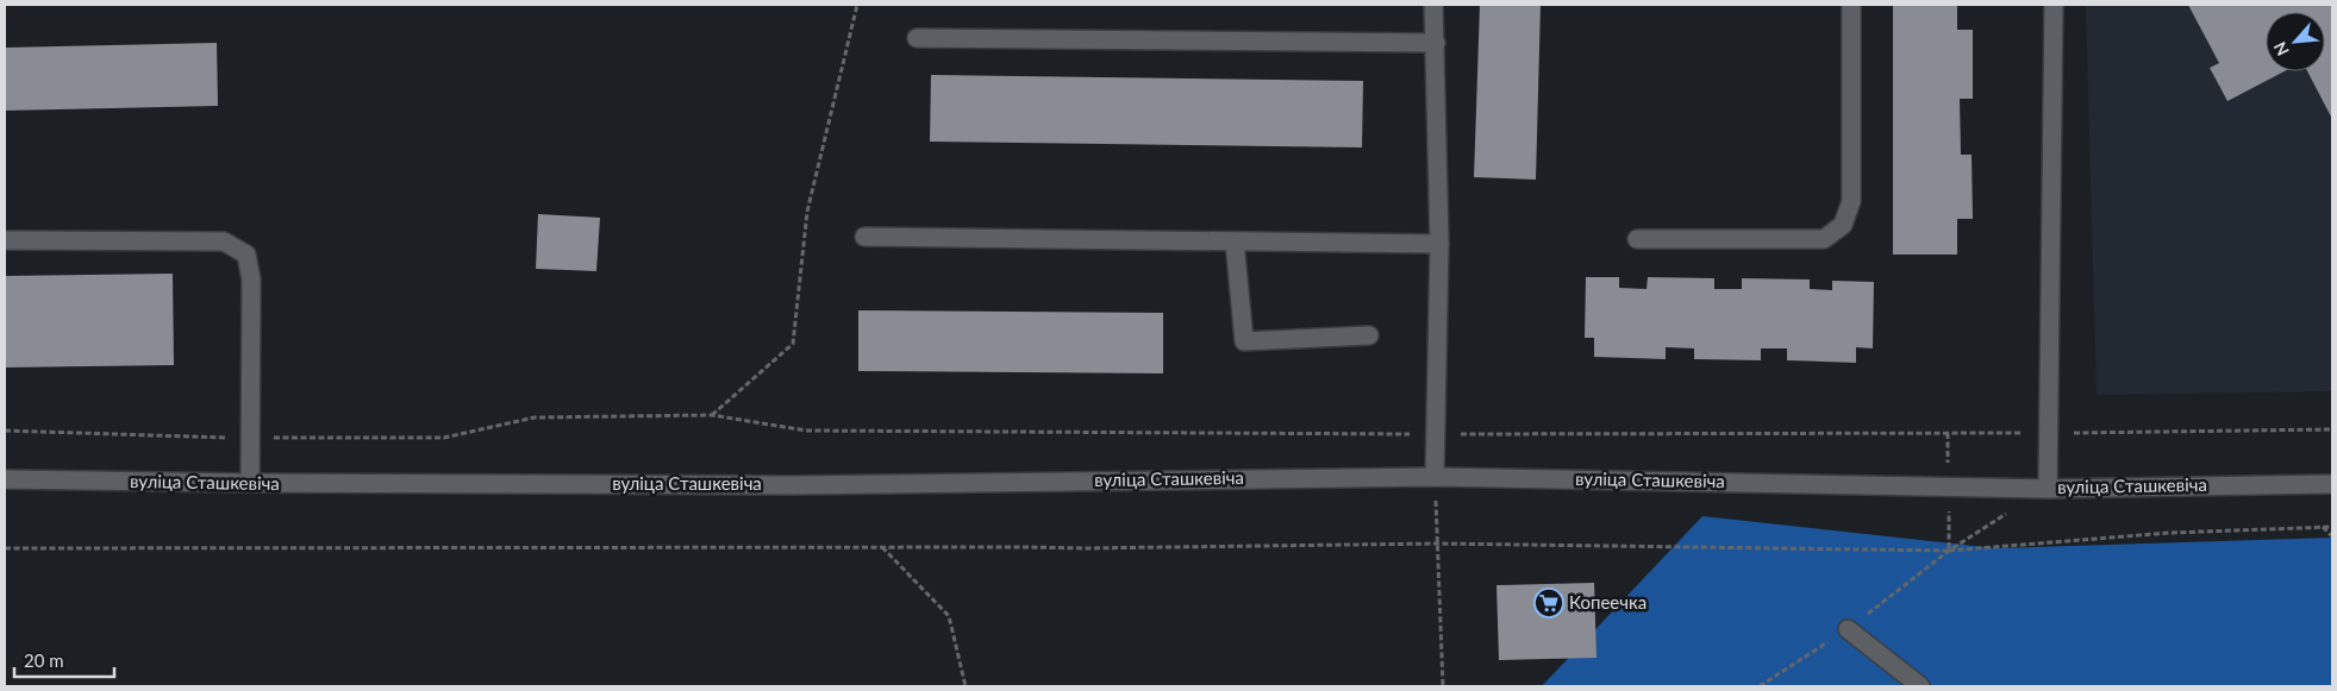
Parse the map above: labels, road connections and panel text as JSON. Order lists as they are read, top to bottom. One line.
{"streets":{"street":["вуліца Сташкевіча"]},"places":{"supermarket":["Копеечка"]},"scale_bar":"20 m","north":"bottom left"}
